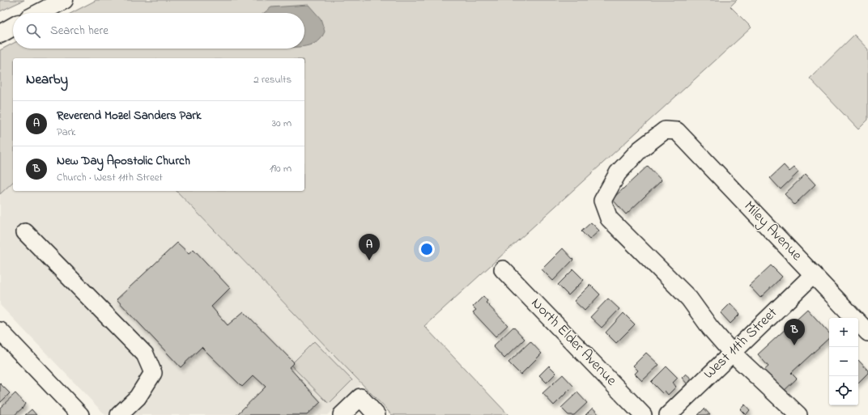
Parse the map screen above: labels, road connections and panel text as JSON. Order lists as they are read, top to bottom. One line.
{"streets":{"street":["Miley Avenue","North Elder Avenue","West 11th Street"]},"crossings":[["Miley Avenue","West 11th Street"]],"page":{"search":"Search here","heading":["Nearby","2 results"],"list":[{"mark":"A","name":"Reverend Mozel Sanders Park","note":"Park","value":"30 m"},{"mark":"B","name":"New Day Apostolic Church","note":"Church · West 11th Street","value":"190 m"}],"pins":["A","B"],"map_buttons":["+","−"]}}
